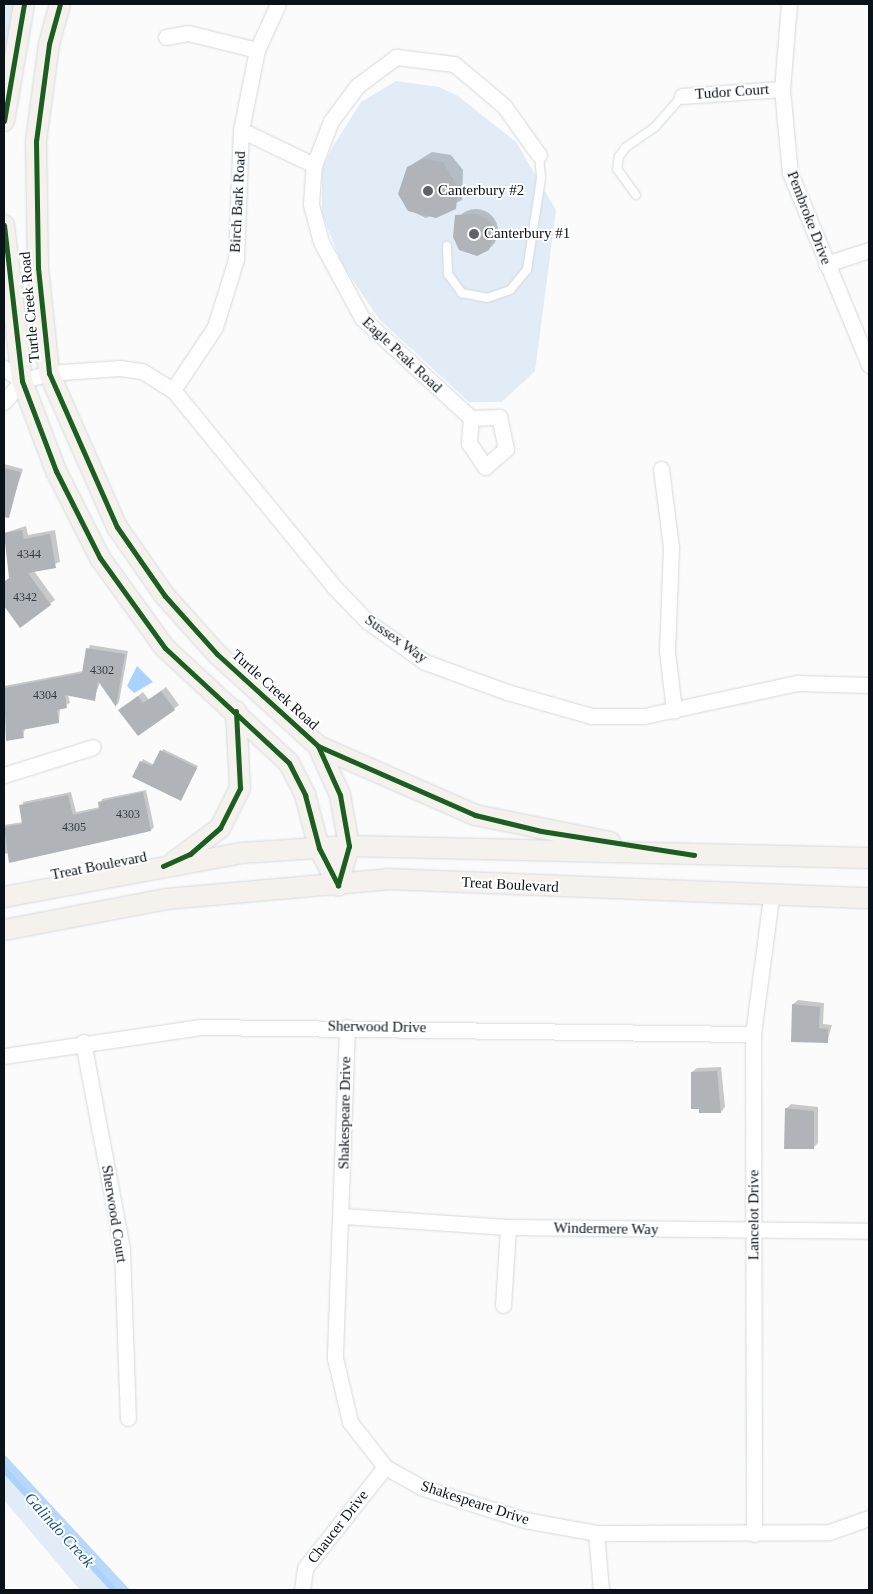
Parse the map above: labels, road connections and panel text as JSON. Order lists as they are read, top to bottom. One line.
{"streets":{"main road":["Turtle Creek Road","Treat Boulevard"],"street":["Tudor Court","Birch Bark Road","Pembroke Drive","Eagle Peak Road","Sussex Way","Sherwood Drive","Shakespeare Drive","Sherwood Court","Lancelot Drive","Windermere Way","Chaucer Drive"]},"crossings":[["Tudor Court","Pembroke Drive"],["Birch Bark Road","Sussex Way"],["Turtle Creek Road","Sussex Way"],["Turtle Creek Road","Treat Boulevard"],["Treat Boulevard","Lancelot Drive"],["Sherwood Drive","Shakespeare Drive"],["Sherwood Drive","Sherwood Court"],["Sherwood Drive","Lancelot Drive"],["Shakespeare Drive","Lancelot Drive"],["Shakespeare Drive","Windermere Way"],["Shakespeare Drive","Chaucer Drive"],["Lancelot Drive","Windermere Way"]],"water":["Galindo Creek"],"places":["Canterbury #2","Canterbury #1"],"house_numbers":["4344","4342","4302","4304","4303","4305"]}
